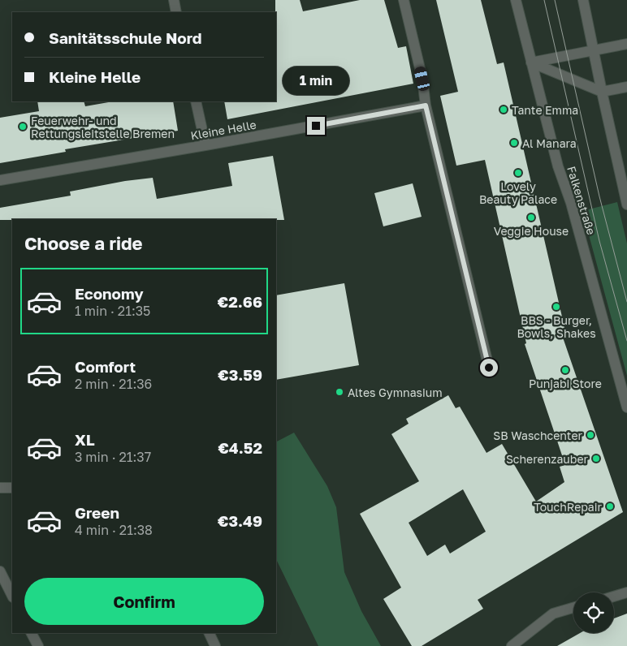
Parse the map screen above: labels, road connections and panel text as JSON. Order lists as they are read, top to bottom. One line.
{"streets":{"street":["Kleine Helle","Falkenstraße"]},"places":["Tante Emma","Feuerwehr- und Rettungsleitstelle Bremen","Al Manara","Lovely Beauty Palace","Veggie House","BBS - Burger, Bowls, Shakes","Punjabi Store","Altes Gymnasium","SB Waschcenter","Scherenzauber","TouchRepair"],"page":{"banner":["Sanitätsschule Nord","Kleine Helle"],"bubble":"1 min","heading":"Choose a ride","list":[{"name":"Economy","note":"1 min · 21:35","value":"€2.66"},{"name":"Comfort","note":"2 min · 21:36","value":"€3.59"},{"name":"XL","note":"3 min · 21:37","value":"€4.52"},{"name":"Green","note":"4 min · 21:38","value":"€3.49"}],"buttons":"Confirm"}}
